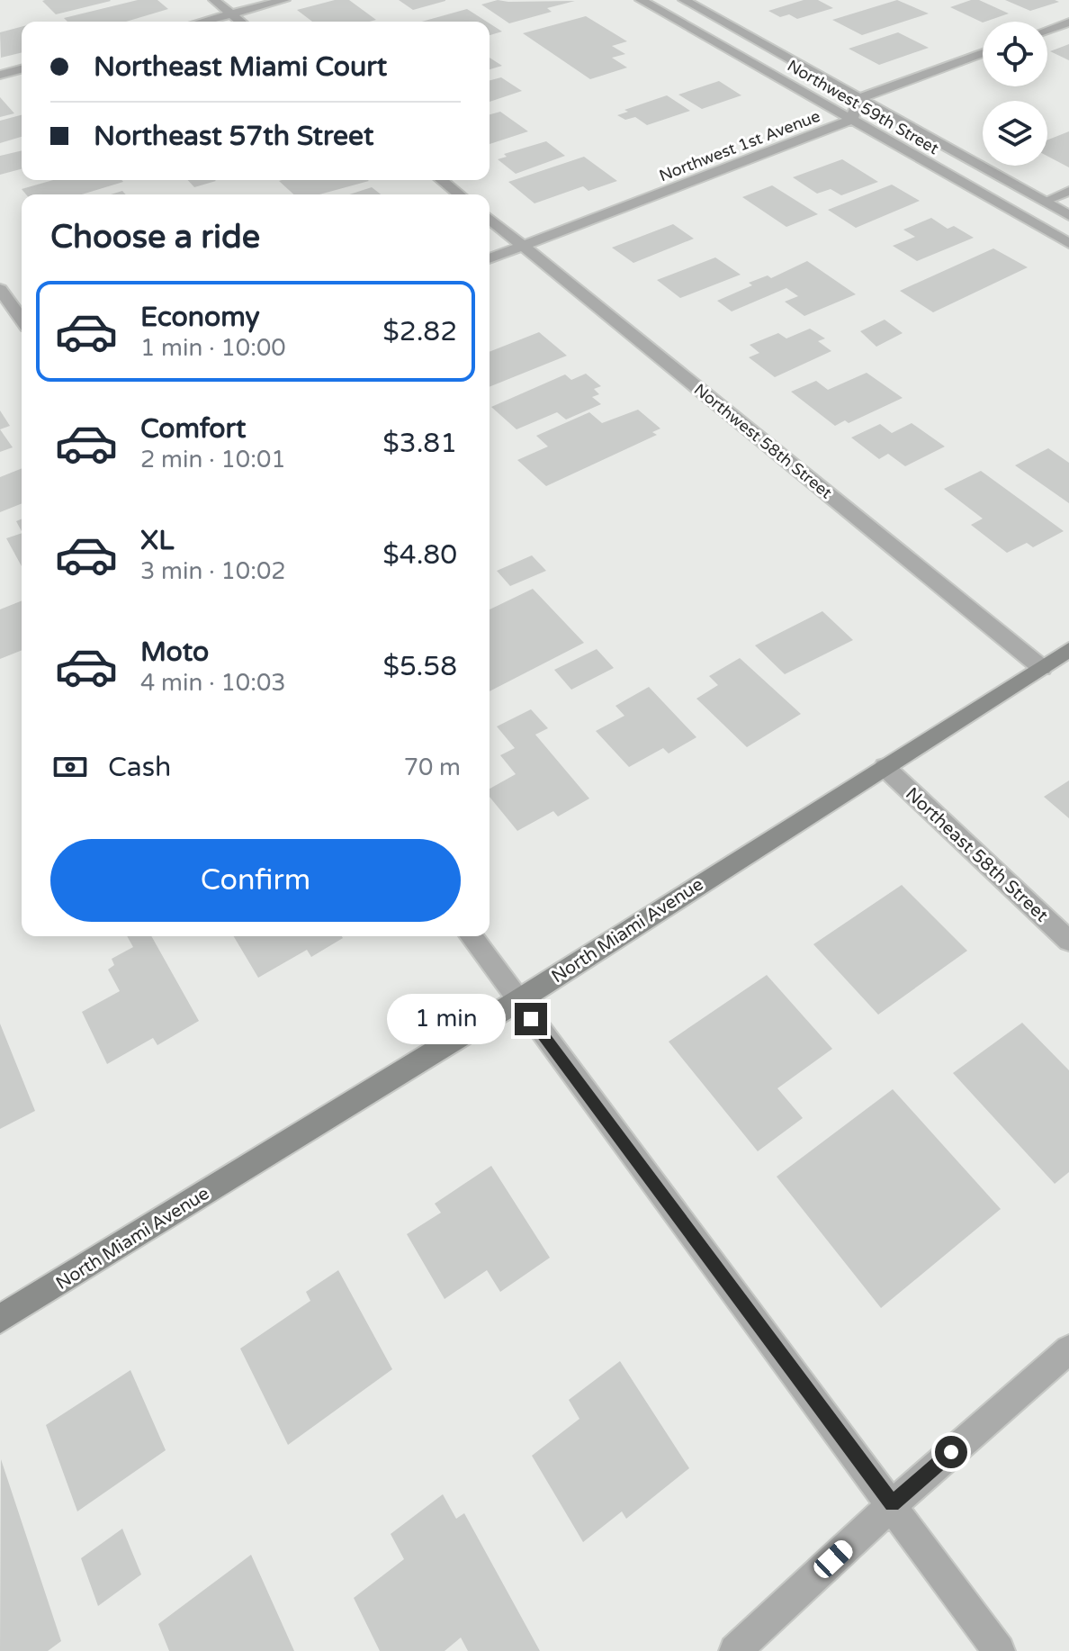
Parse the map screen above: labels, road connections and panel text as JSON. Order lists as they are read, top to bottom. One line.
{"streets":{"main road":["North Miami Avenue"],"street":["Northwest 59th Street","Northwest 1st Avenue","Northwest 58th Street","Northeast 58th Street"]},"crossings":[["Northwest 59th Street","Northwest 1st Avenue"],["Northwest 1st Avenue","Northwest 58th Street"],["Northwest 58th Street","North Miami Avenue"],["Northeast 58th Street","North Miami Avenue"]],"page":{"banner":["Northeast Miami Court","Northeast 57th Street"],"heading":"Choose a ride","list":[{"name":"Economy","note":"1 min · 10:00","value":"$2.82"},{"name":"Comfort","note":"2 min · 10:01","value":"$3.81"},{"name":"XL","note":"3 min · 10:02","value":"$4.80"},{"name":"Moto","note":"4 min · 10:03","value":"$5.58"}],"pay":["Cash","70 m"],"buttons":"Confirm","bubble":"1 min"}}
